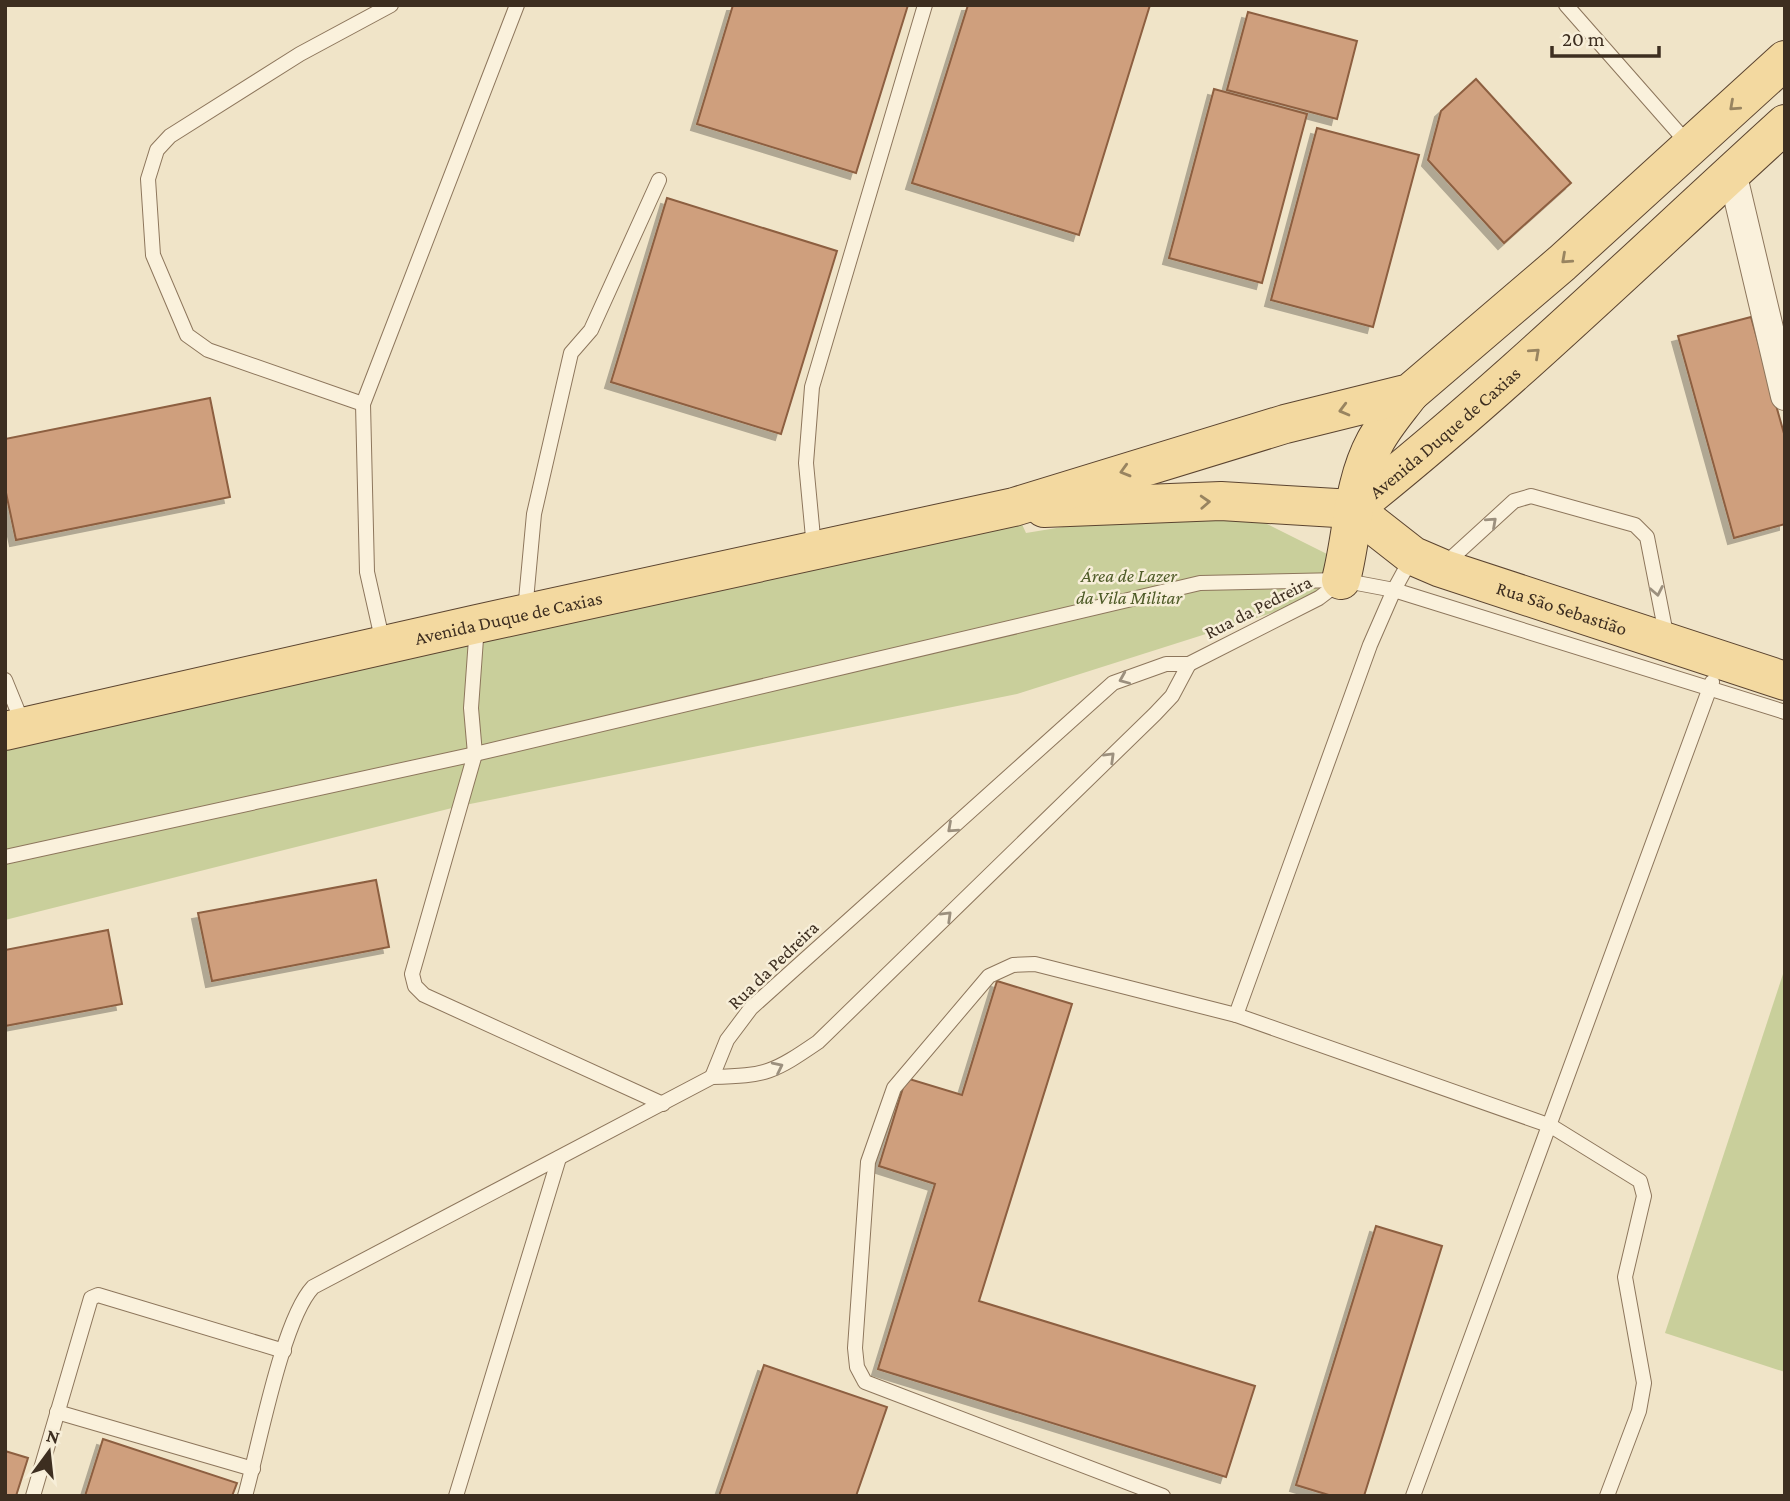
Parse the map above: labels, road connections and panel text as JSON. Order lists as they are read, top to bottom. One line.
{"streets":{"main road":["Avenida Duque de Caxias","Rua São Sebastião"],"lane":["Rua da Pedreira"]},"crossings":[["Avenida Duque de Caxias","Rua São Sebastião"],["Rua da Pedreira","Rua São Sebastião"]],"parks":["Área de Lazer da Vila Militar"],"scale_bar":"20 m","north":"top"}
